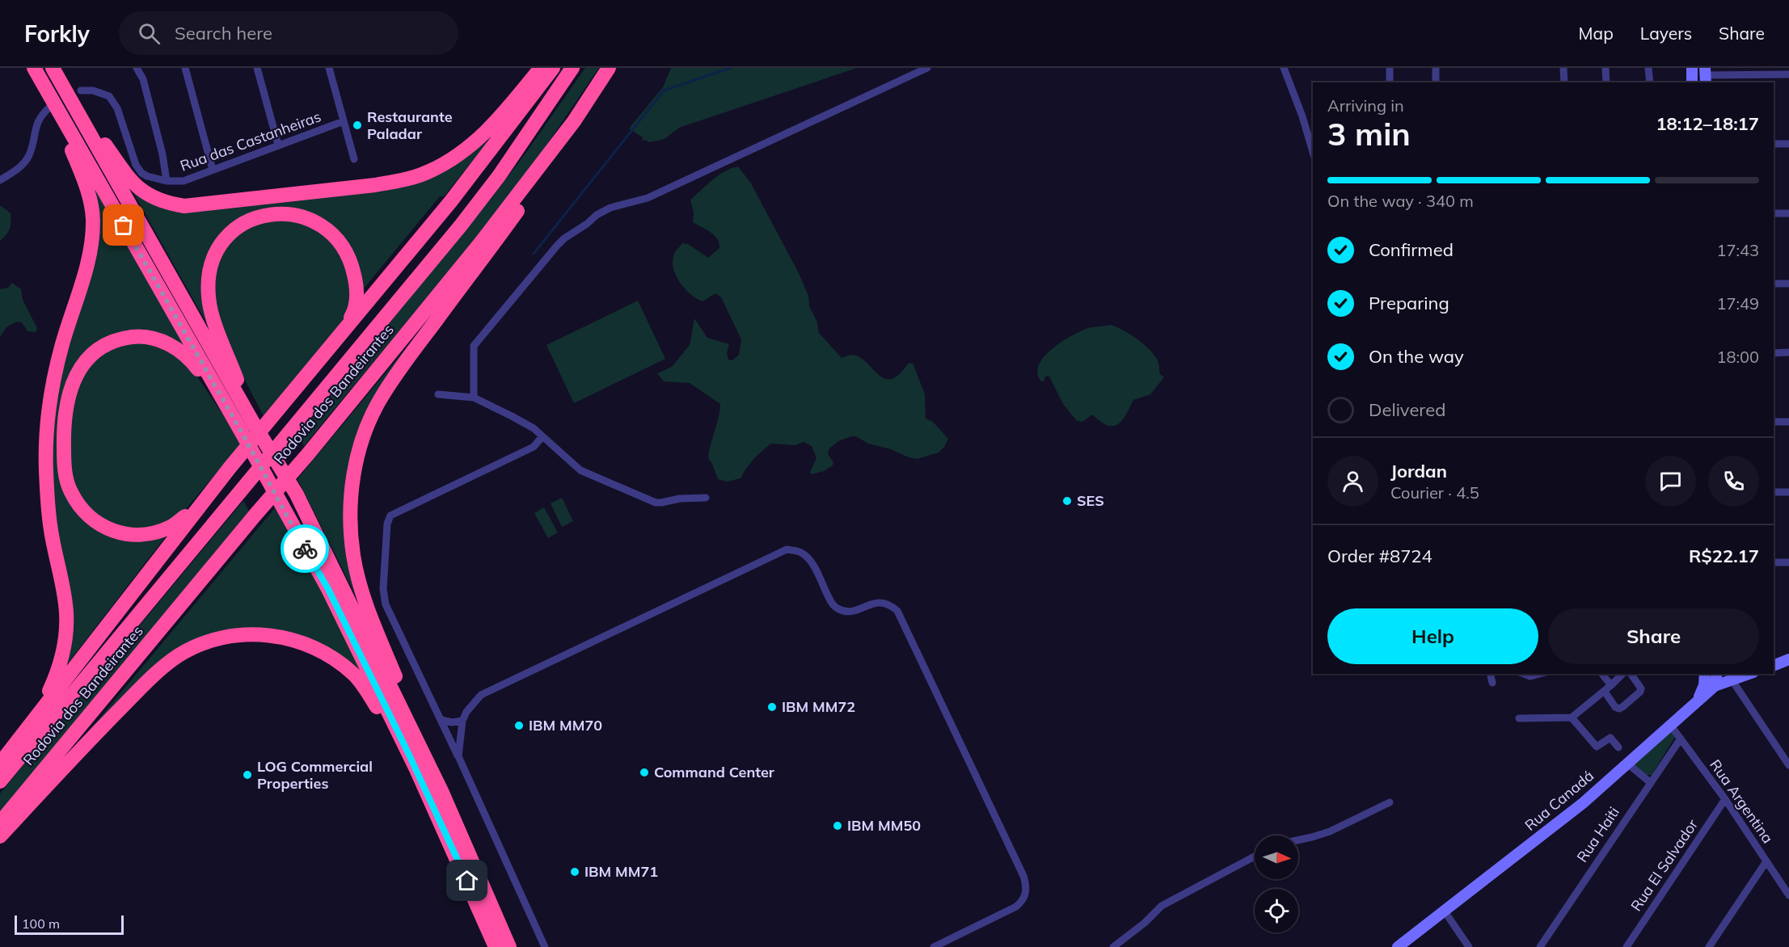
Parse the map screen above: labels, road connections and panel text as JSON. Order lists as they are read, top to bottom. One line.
{"streets":{"highway":["Rodovia dos Bandeirantes"],"main road":["Rua Canadá"],"street":["Rua das Castanheiras","Rua Argentina","Rua Haiti","Rua El Salvador"]},"crossings":[["Rua Canadá","Rua Argentina"],["Rua Argentina","Rua Haiti"],["Rua Argentina","Rua El Salvador"]],"places":["Restaurante Paladar","SES","IBM MM72","IBM MM70","Command Center","LOG Commercial Properties","IBM MM50","IBM MM71"],"scale_bar":"100 m","north":"right","page":{"header":"Forkly","search":"Search here","nav":["Map","Layers","Share"],"heading":["3 min","Arriving in","18:12–18:17"],"panel":["Jordan","Courier · 4.5","Order #8724","R$22.17"],"bar":"On the way · 340 m","list":[["Confirmed","17:43"],["Preparing","17:49"],["On the way","18:00"],"Delivered"],"buttons":["Help","Share"],"scale":"100 m"}}
